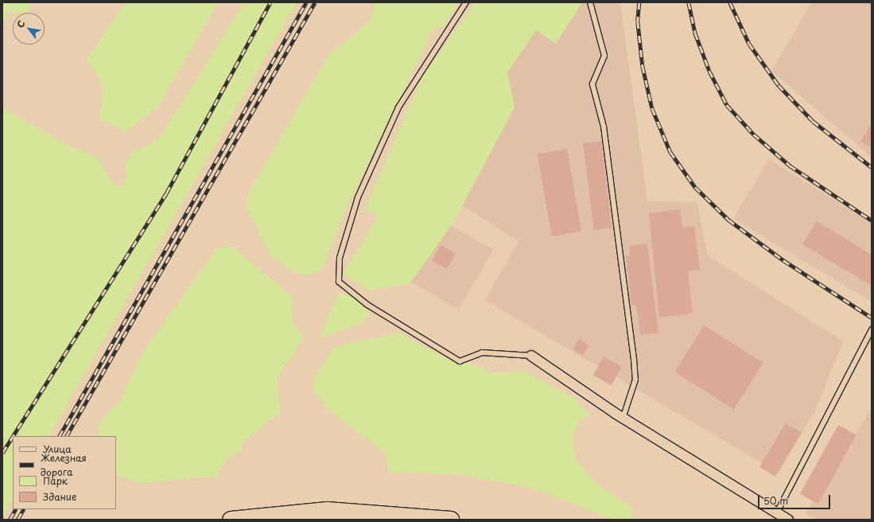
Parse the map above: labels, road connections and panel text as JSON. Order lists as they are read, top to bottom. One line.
{"legend":["Улица","Железная дорога","Парк","Здание"],"scale_bar":"50 m","north":"top left"}
